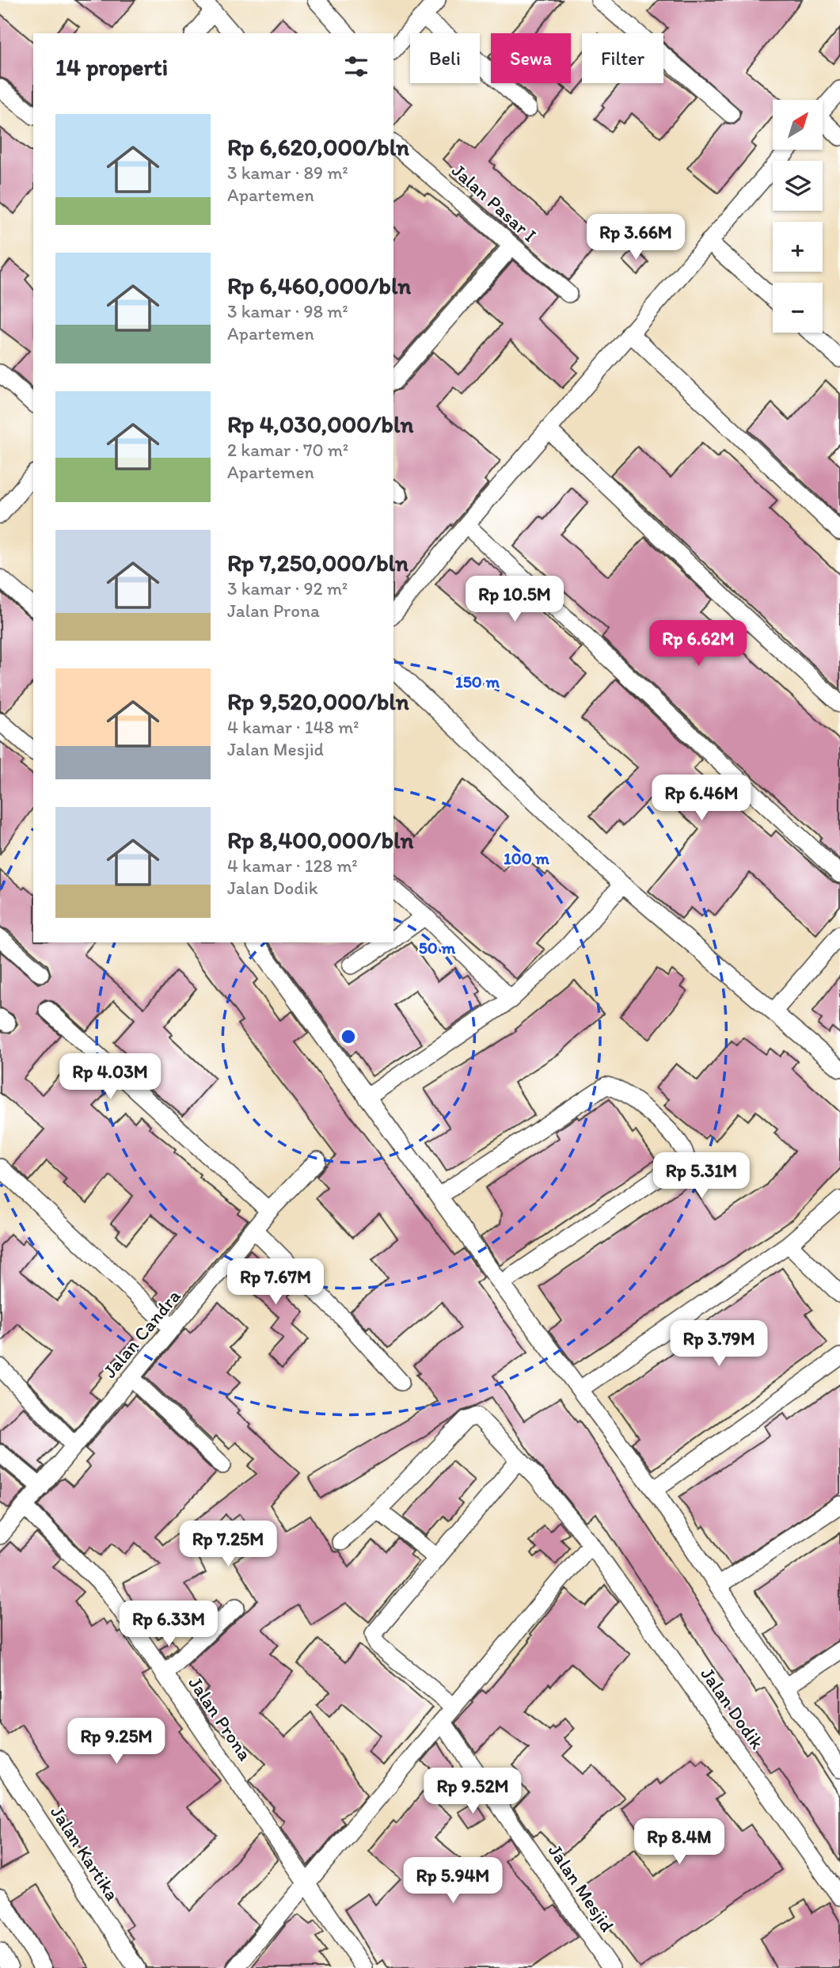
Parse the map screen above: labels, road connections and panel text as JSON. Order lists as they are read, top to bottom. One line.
{"streets":{"street":["Jalan Pasar I","Jalan Candra","Jalan Dodik","Jalan Prona","Jalan Kartika","Jalan Mesjid"]},"crossings":[["Jalan Candra","Jalan Prona"]],"north":"top right","page":{"chip":["Beli","Sewa","Filter"],"heading":"14 properti","map_buttons":["+","−"],"list":[{"name":"Rp 6,620,000/bln","note":"3 kamar · 89 m² · Apartemen"},{"name":"Rp 6,460,000/bln","note":"3 kamar · 98 m² · Apartemen"},{"name":"Rp 4,030,000/bln","note":"2 kamar · 70 m² · Apartemen"},{"name":"Rp 7,250,000/bln","note":"3 kamar · 92 m² · Jalan Prona"},{"name":"Rp 9,520,000/bln","note":"4 kamar · 148 m² · Jalan Mesjid"},{"name":"Rp 8,400,000/bln","note":"4 kamar · 128 m² · Jalan Dodik"}],"price":["Rp 3.66M","Rp 10.5M","Rp 6.62M","Rp 6.46M","Rp 4.03M","Rp 5.31M","Rp 7.67M","Rp 3.79M","Rp 7.25M","Rp 6.33M","Rp 9.25M","Rp 9.52M","Rp 8.4M","Rp 5.94M"]},"rings":["150 m","100 m","50 m"]}
